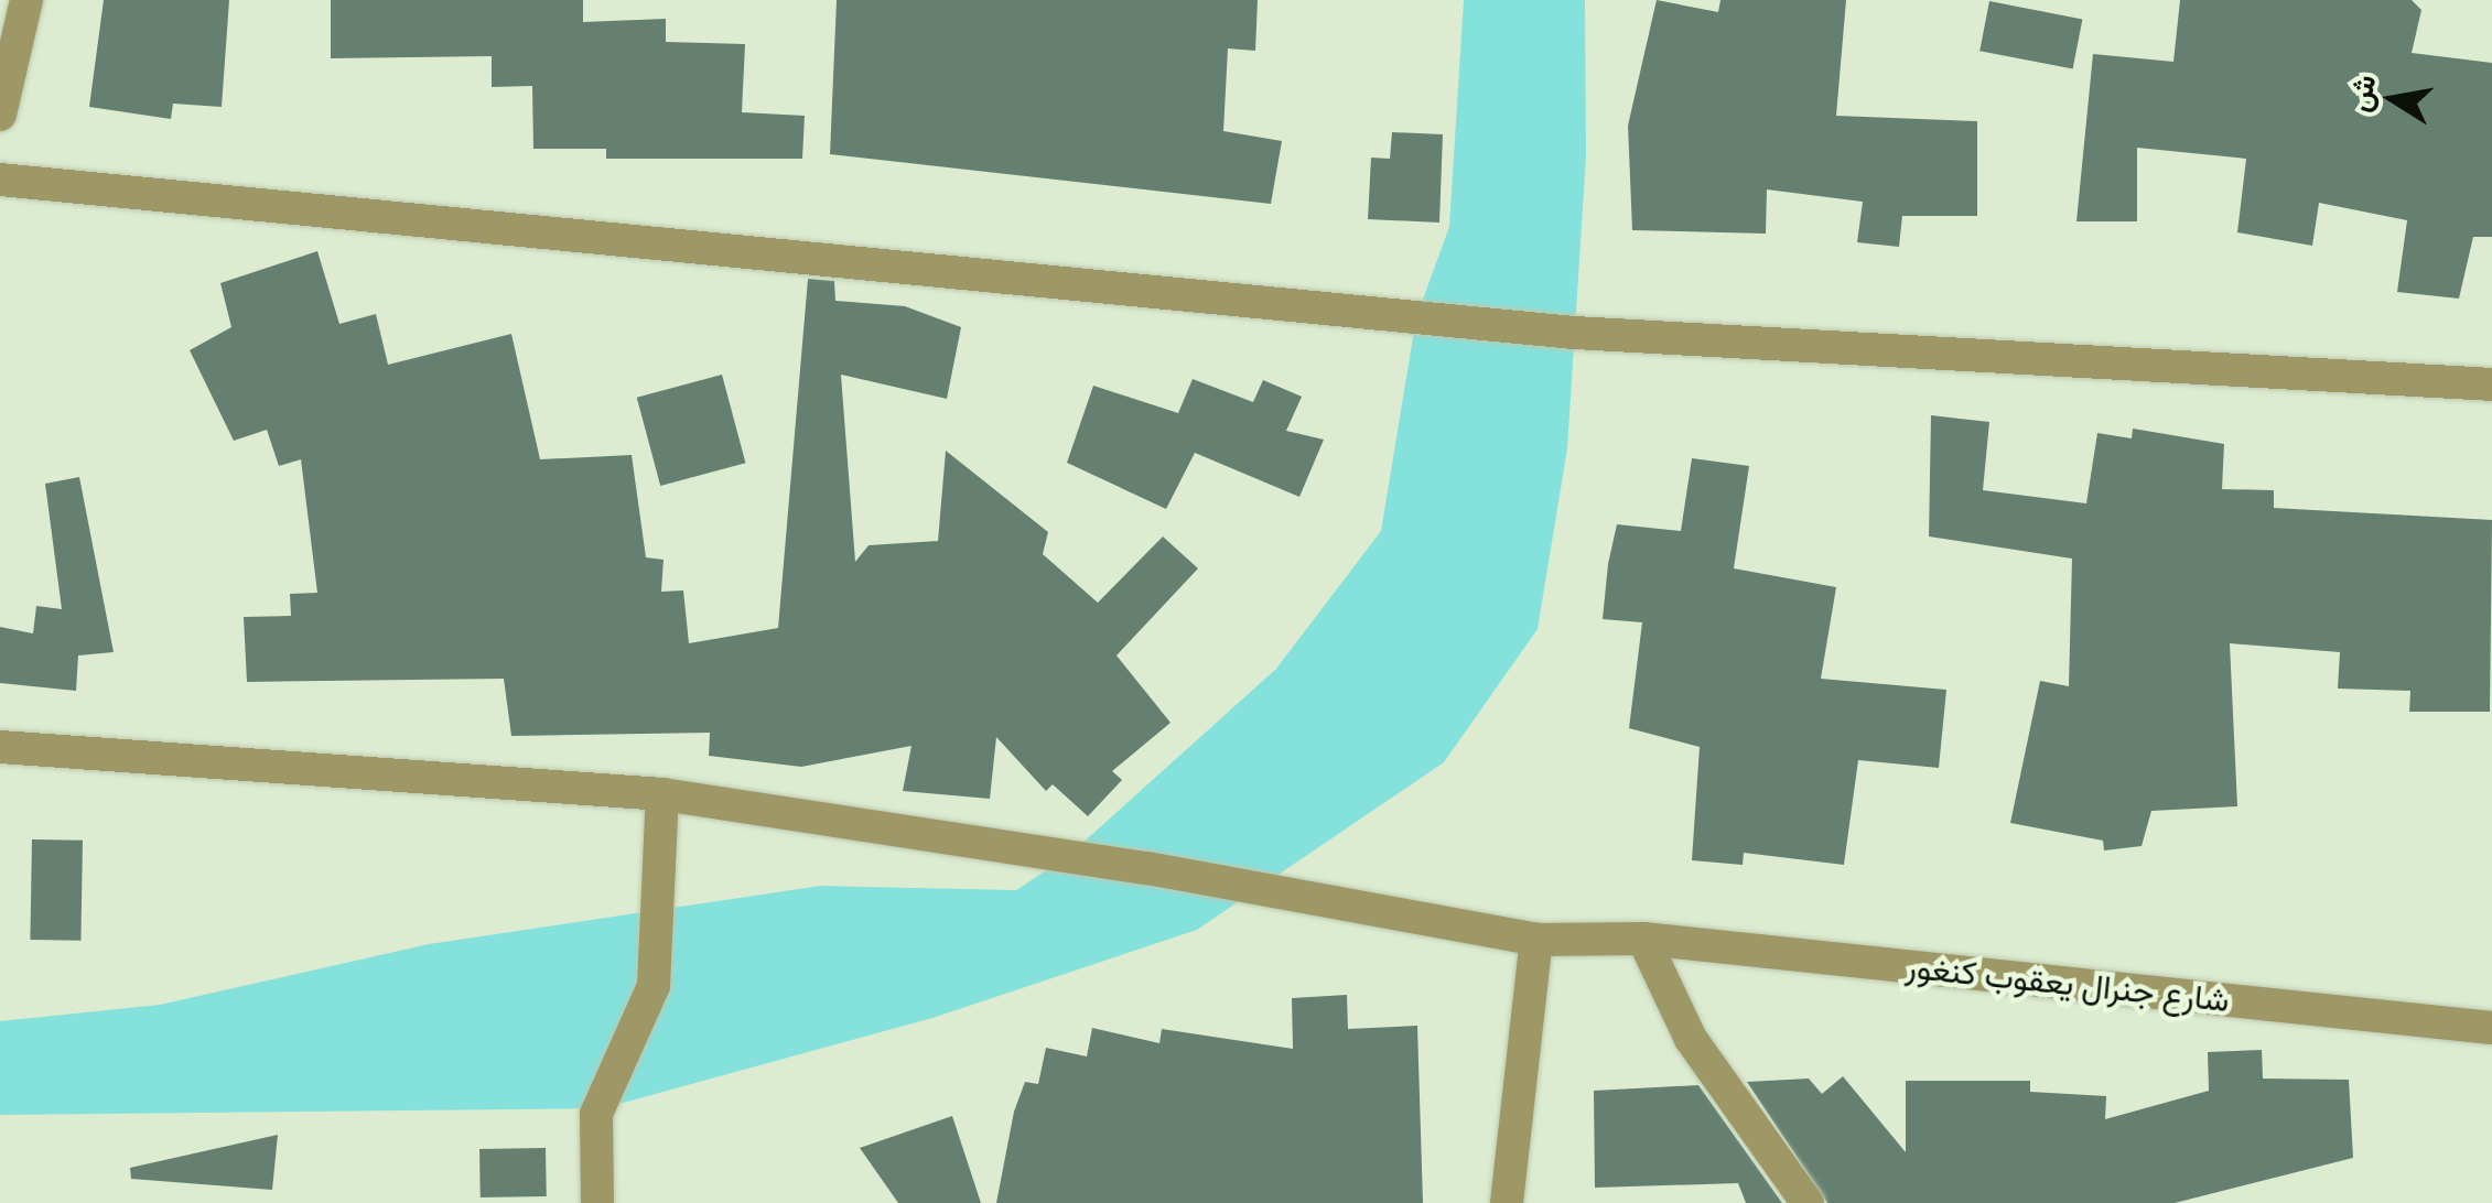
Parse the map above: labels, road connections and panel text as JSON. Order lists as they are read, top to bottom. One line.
{"streets":{"street":["شارع جنرال يعقوب كنغور"]},"north":"left"}
